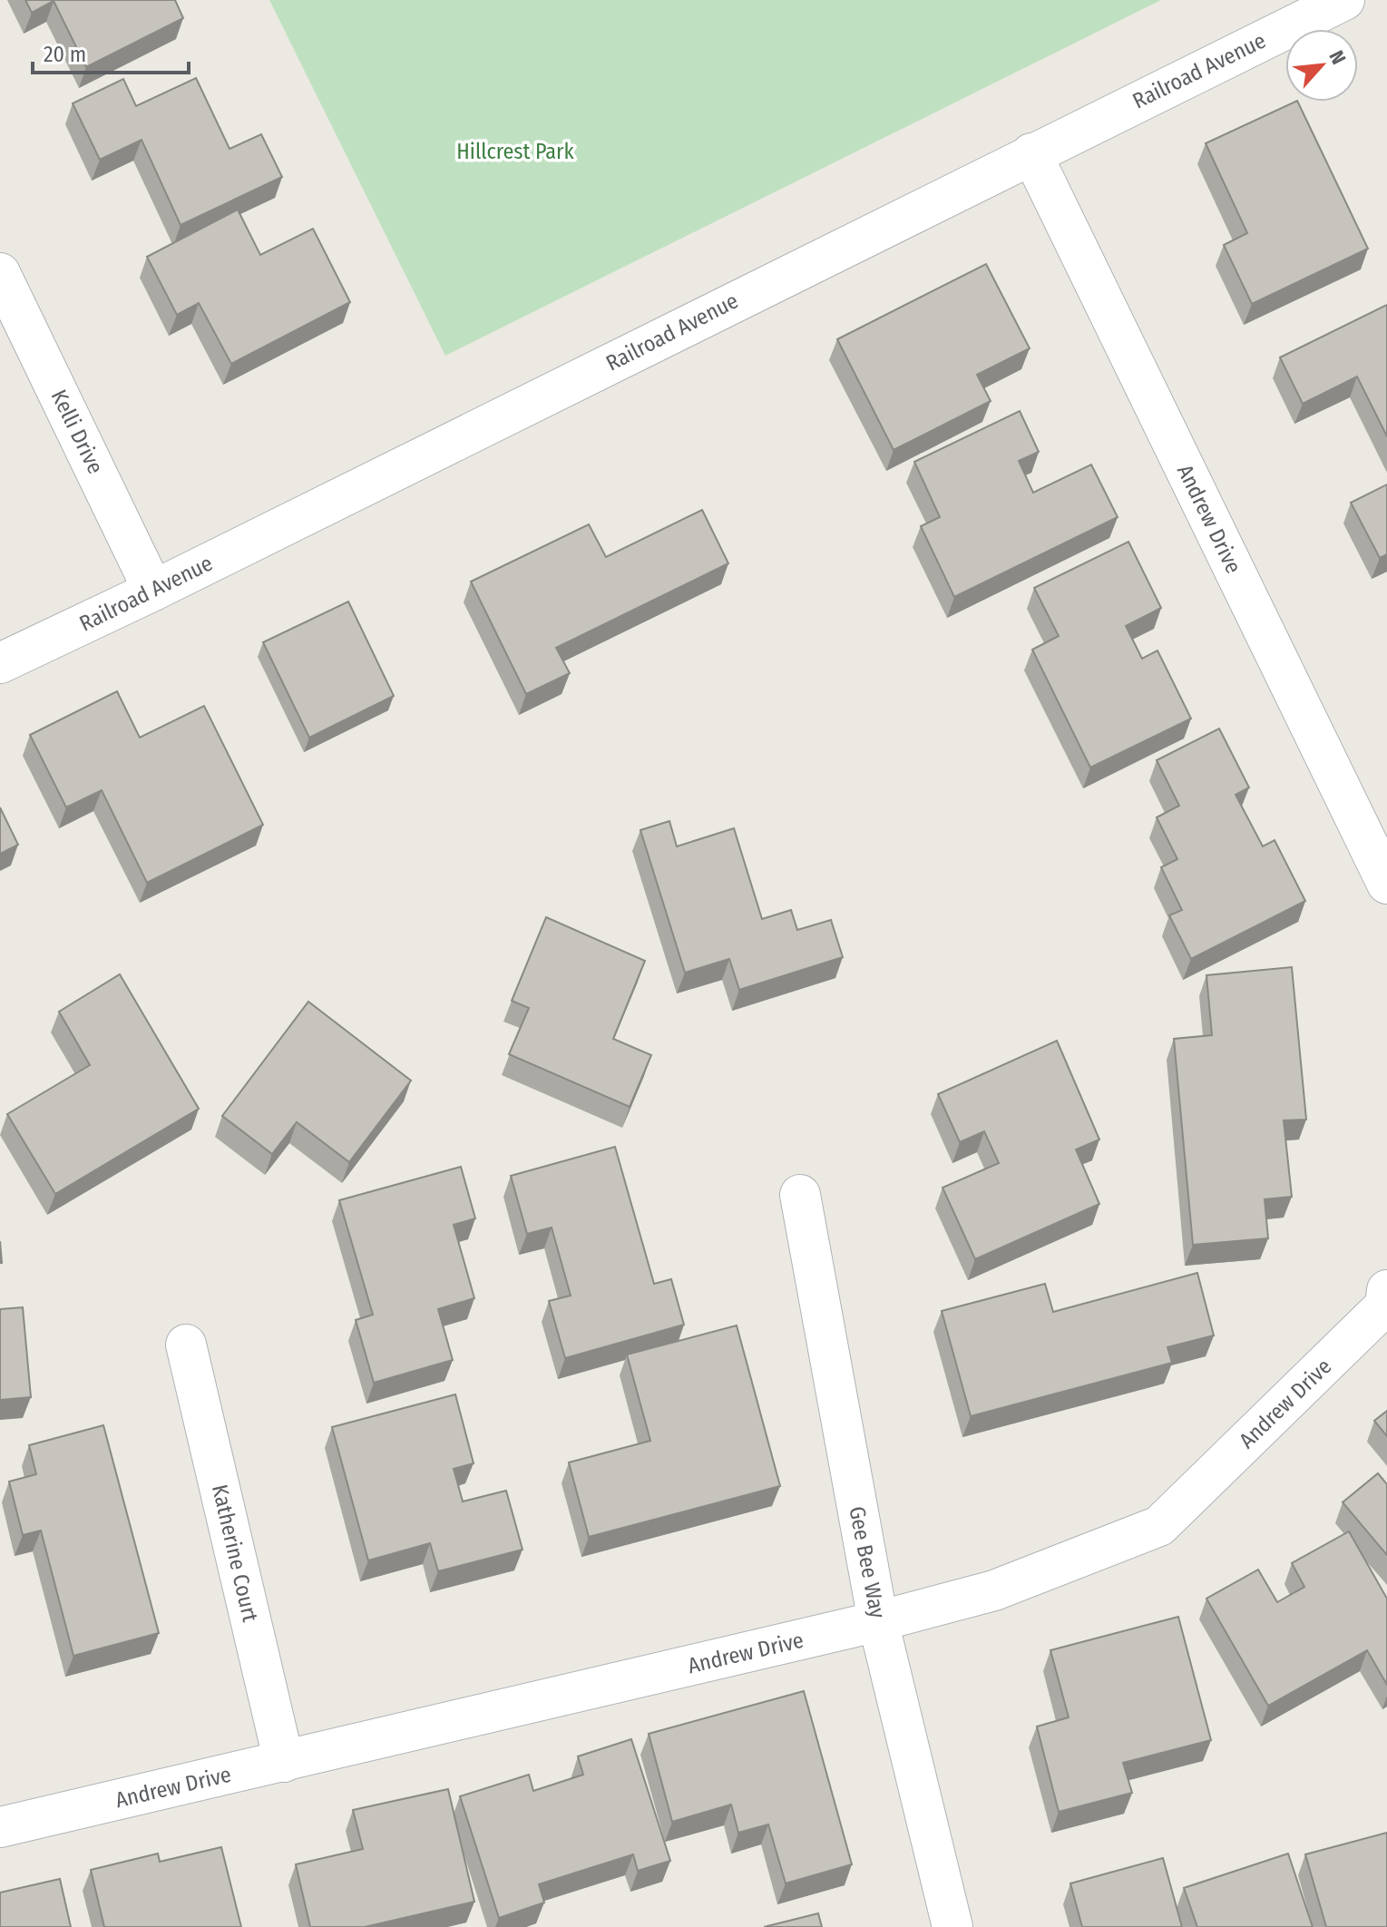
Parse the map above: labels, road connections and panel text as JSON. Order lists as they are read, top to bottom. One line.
{"streets":{"street":["Railroad Avenue","Kelli Drive","Andrew Drive","Katherine Court","Gee Bee Way"]},"crossings":[["Railroad Avenue","Kelli Drive"],["Railroad Avenue","Andrew Drive"],["Andrew Drive","Katherine Court"],["Andrew Drive","Gee Bee Way"]],"parks":["Hillcrest Park"],"scale_bar":"20 m","north":"top right"}
